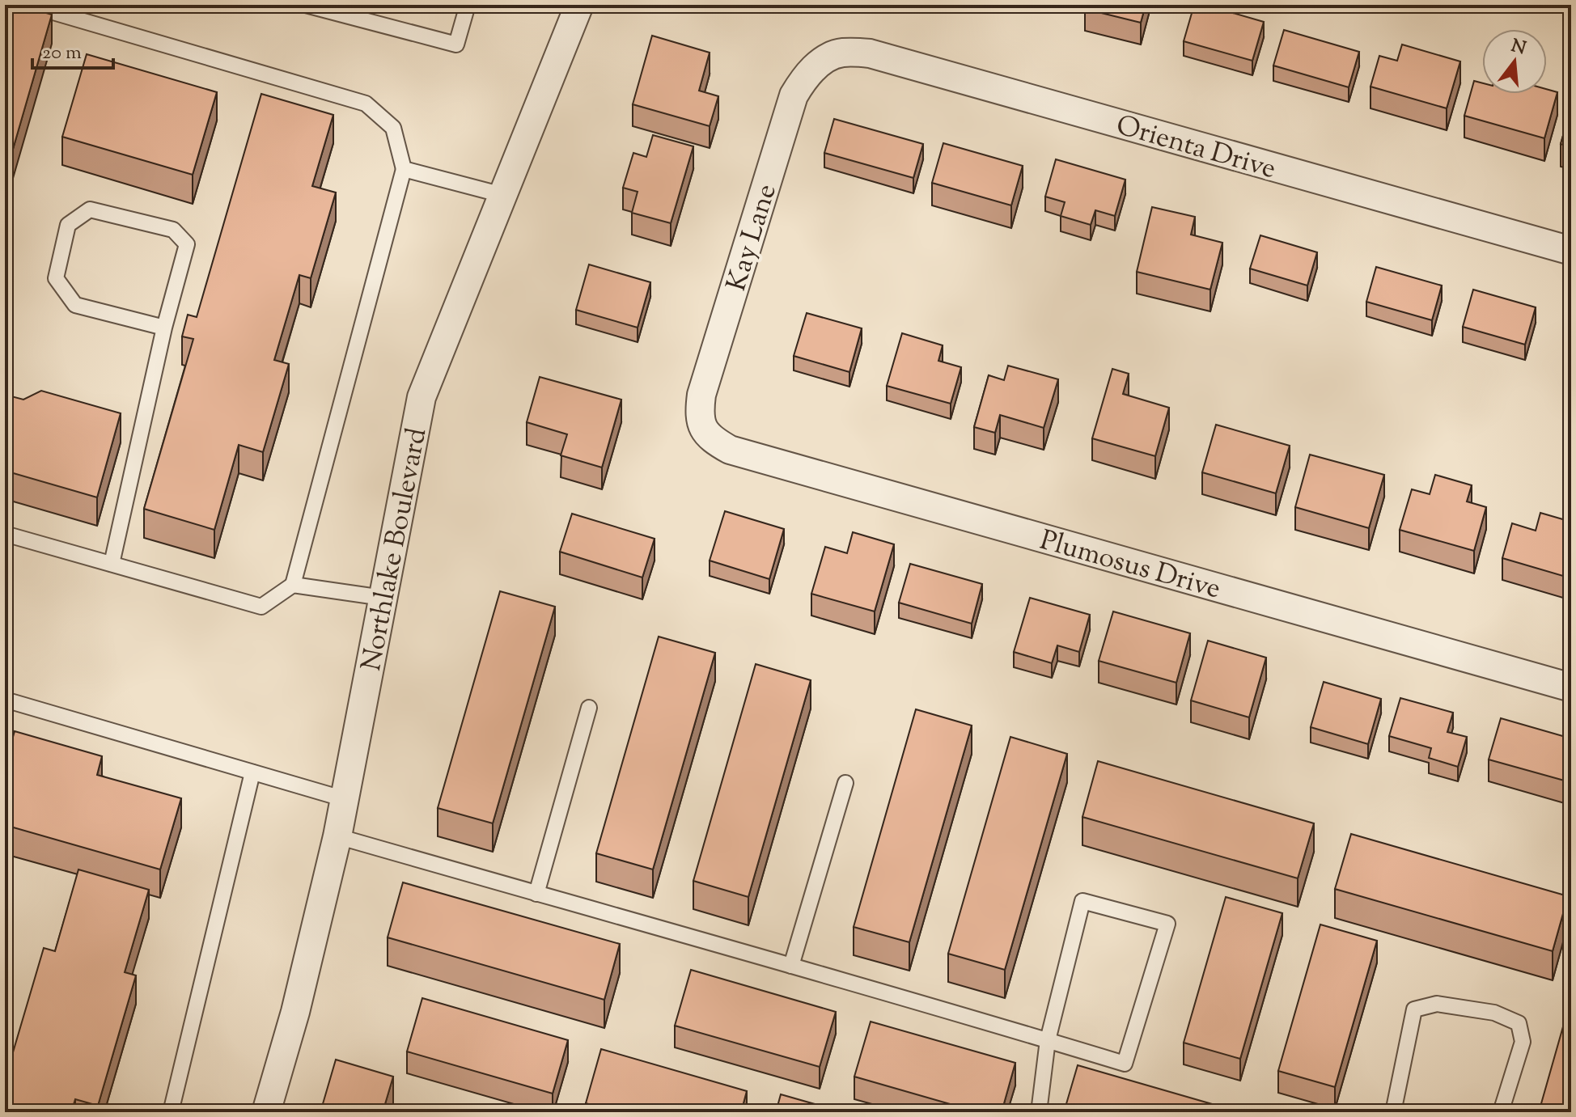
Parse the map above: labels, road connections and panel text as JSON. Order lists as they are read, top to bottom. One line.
{"streets":{"street":["Orienta Drive","Kay Lane","Northlake Boulevard","Plumosus Drive"]},"crossings":[["Orienta Drive","Kay Lane"],["Kay Lane","Plumosus Drive"]],"scale_bar":"20 m","north":"top"}
